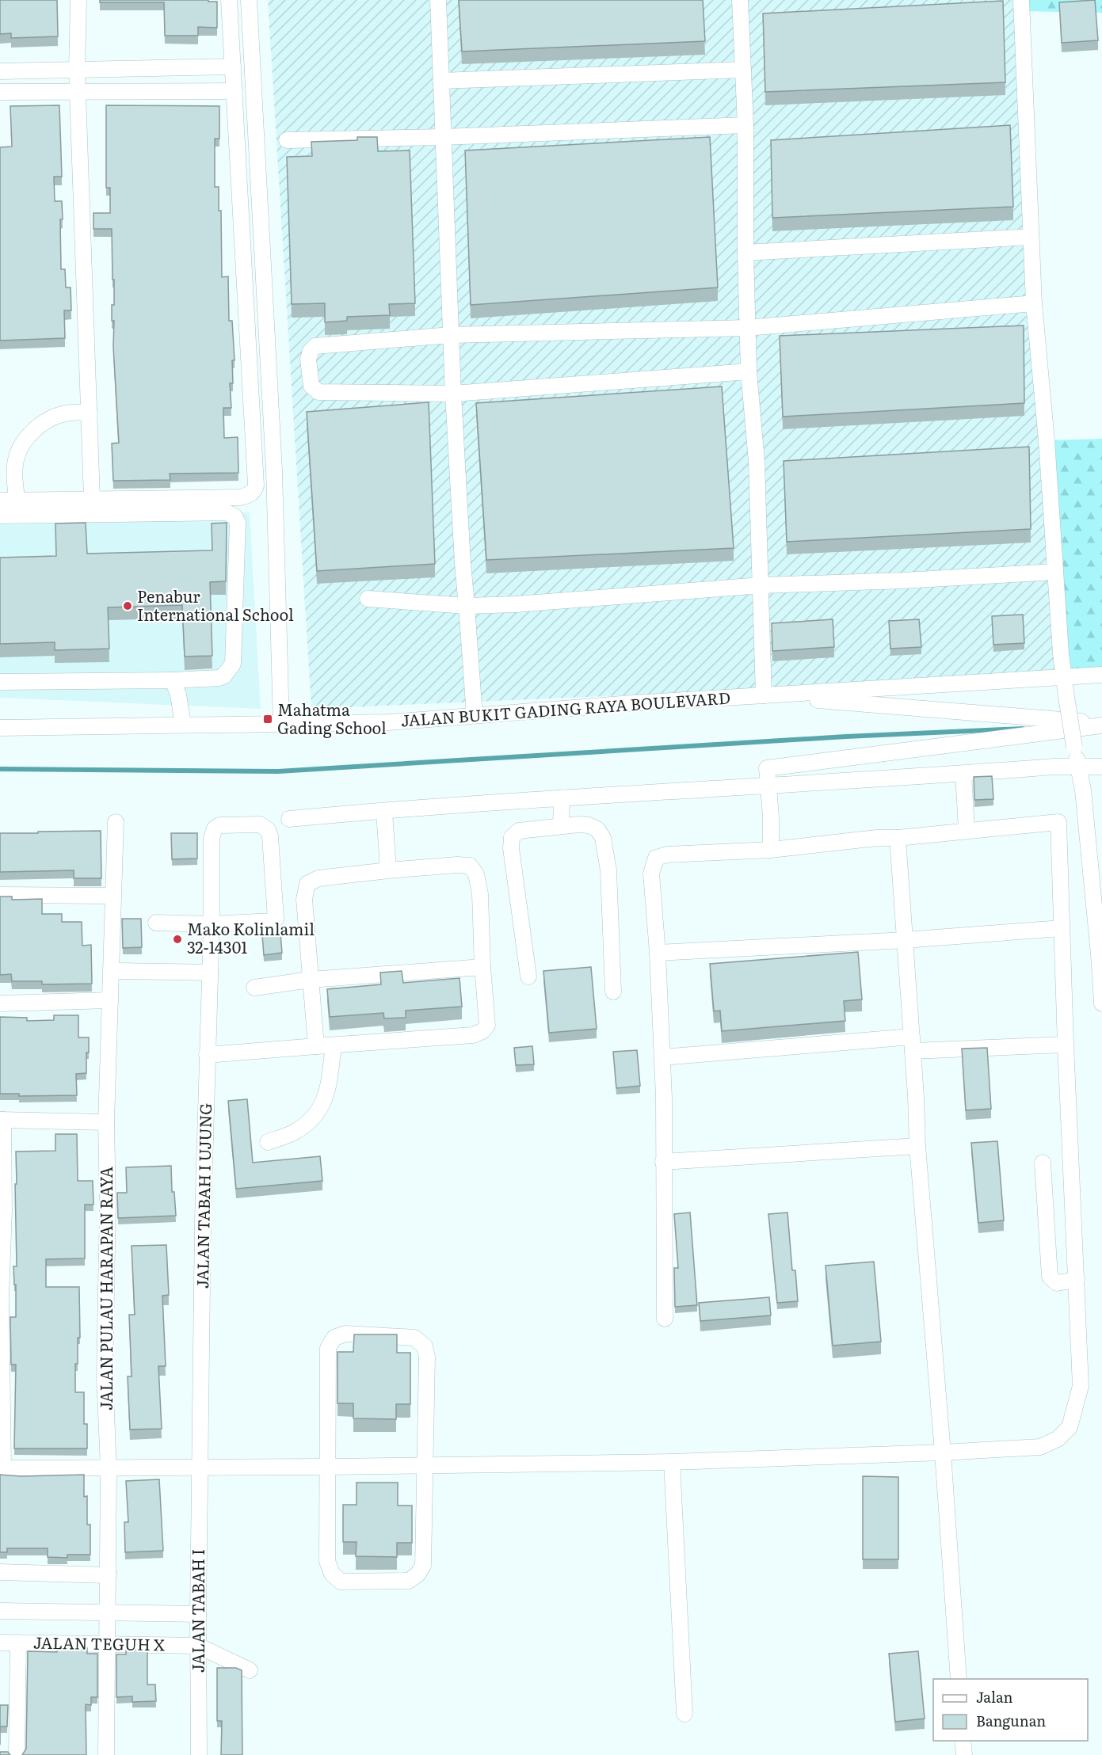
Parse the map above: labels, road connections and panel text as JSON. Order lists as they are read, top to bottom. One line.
{"streets":{"street":["JALAN BUKIT GADING RAYA BOULEVARD","JALAN TABAH I UJUNG","JALAN PULAU HARAPAN RAYA","JALAN TABAH I","JALAN TEGUH X"]},"crossings":[["JALAN TABAH I UJUNG","JALAN TABAH I"],["JALAN PULAU HARAPAN RAYA","JALAN TEGUH X"],["JALAN TABAH I","JALAN TEGUH X"]],"places":{"other":["Penabur International School","Mako Kolinlamil 32-14301"],"transit":["Mahatma Gading School"]},"legend":["Jalan","Bangunan"]}
